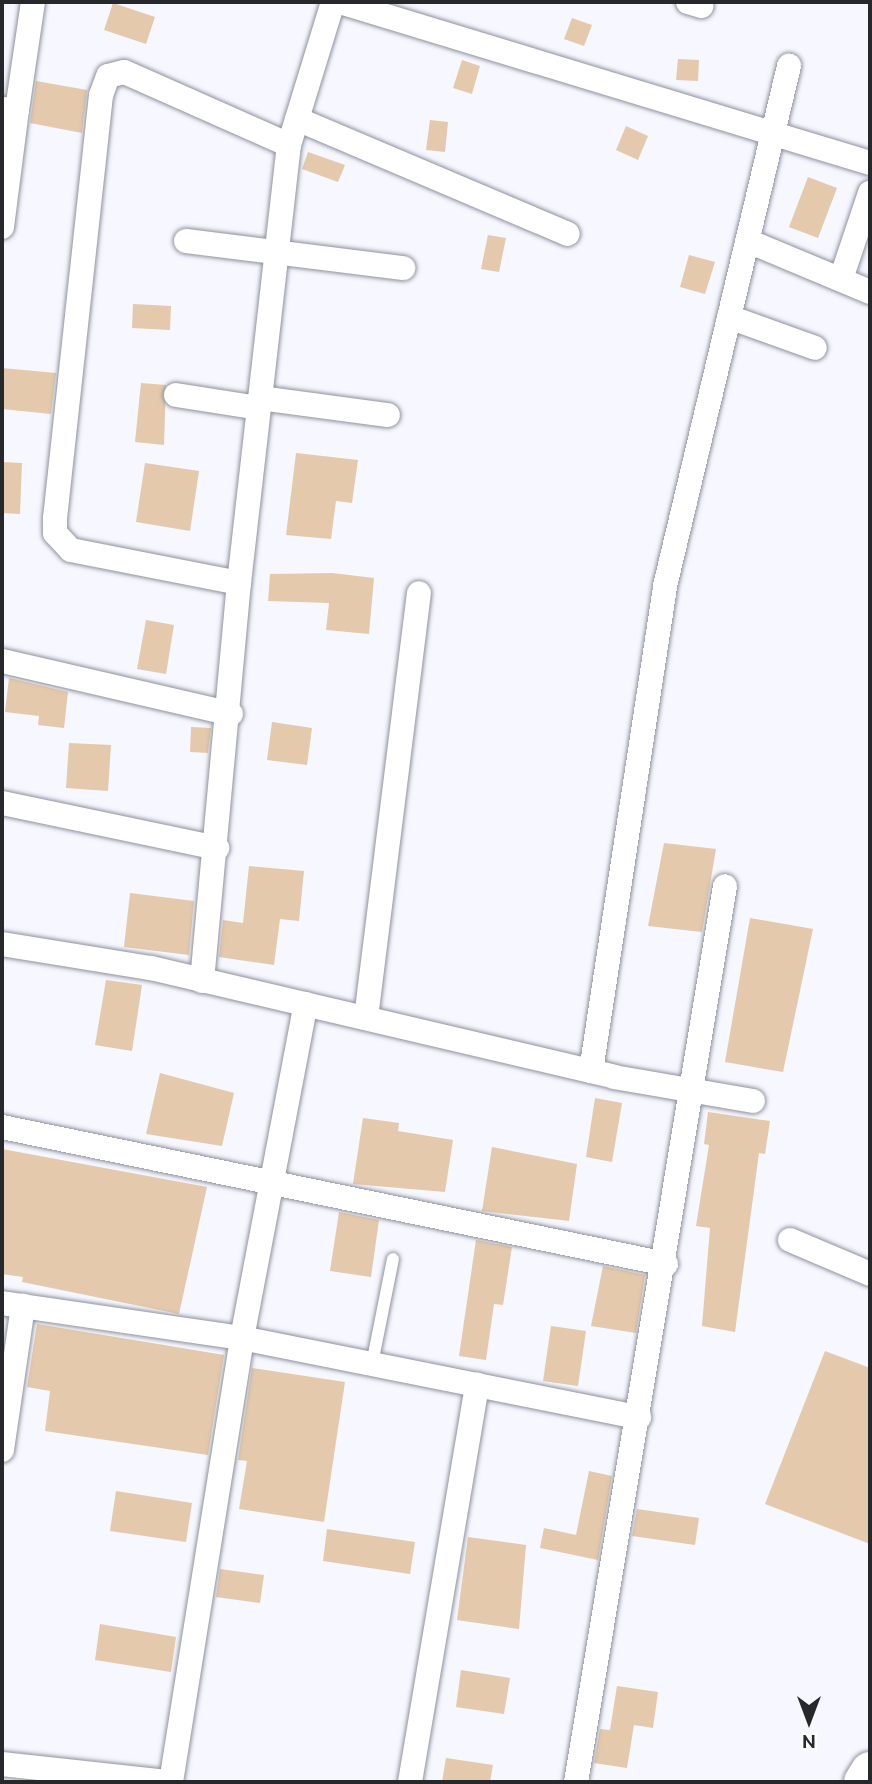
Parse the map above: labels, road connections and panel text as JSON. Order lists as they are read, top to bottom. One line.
{"north":"bottom"}
